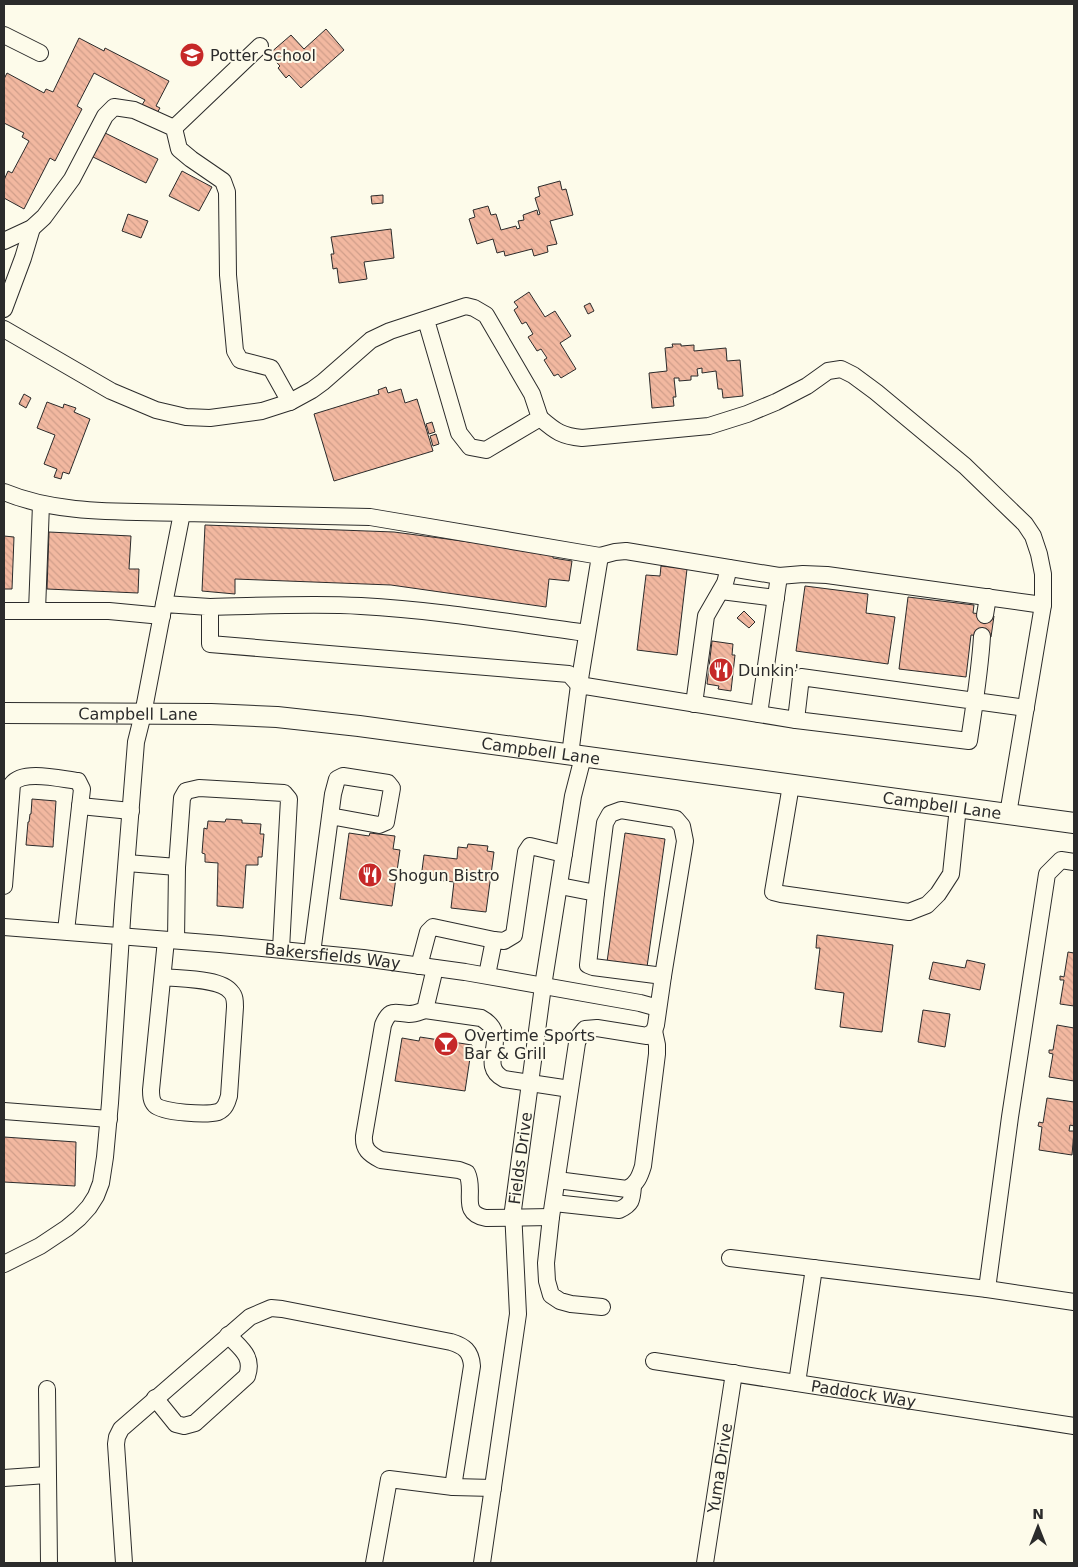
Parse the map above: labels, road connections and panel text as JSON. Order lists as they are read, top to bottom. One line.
{"streets":{"main road":["Campbell Lane"],"street":["Bakersfields Way","Fields Drive","Paddock Way","Yuma Drive"]},"crossings":[["Campbell Lane","Fields Drive"],["Bakersfields Way","Fields Drive"],["Paddock Way","Yuma Drive"]],"places":{"school or university":["Potter School"],"restaurant":["Dunkin'","Shogun Bistro"],"bar":["Overtime Sports Bar & Grill"]},"north":"top"}
